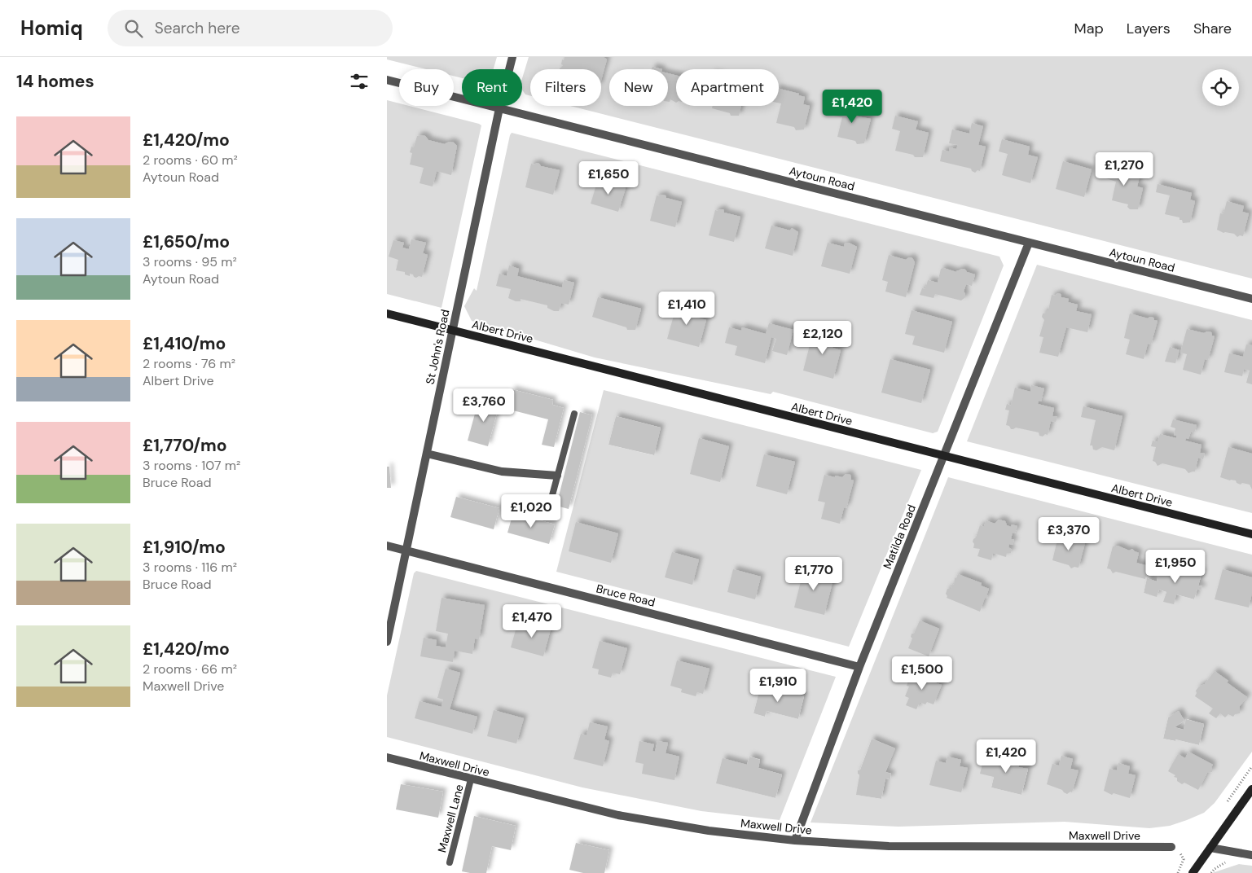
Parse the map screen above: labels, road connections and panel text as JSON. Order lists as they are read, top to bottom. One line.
{"streets":{"street":["Aytoun Road","Albert Drive","St John's Road","Matilda Road","Bruce Road","Maxwell Drive"],"lane":["Maxwell Lane"]},"crossings":[["Aytoun Road","St John's Road"],["Aytoun Road","Matilda Road"],["Albert Drive","St John's Road"],["Albert Drive","Matilda Road"],["St John's Road","Bruce Road"],["Matilda Road","Bruce Road"],["Matilda Road","Maxwell Drive"],["Maxwell Drive","Maxwell Lane"]],"page":{"header":"Homiq","search":"Search here","nav":["Map","Layers","Share"],"heading":"14 homes","chip":["Buy","Rent","Filters","New","Apartment"],"price":["£1,420","£1,270","£1,650","£1,410","£2,120","£3,760","£1,020","£3,370","£1,950","£1,770","£1,470","£1,500","£1,910","£1,420"],"list":[{"name":"£1,420/mo","note":"2 rooms · 60 m² · Aytoun Road"},{"name":"£1,650/mo","note":"3 rooms · 95 m² · Aytoun Road"},{"name":"£1,410/mo","note":"2 rooms · 76 m² · Albert Drive"},{"name":"£1,770/mo","note":"3 rooms · 107 m² · Bruce Road"},{"name":"£1,910/mo","note":"3 rooms · 116 m² · Bruce Road"},{"name":"£1,420/mo","note":"2 rooms · 66 m² · Maxwell Drive"}]}}
